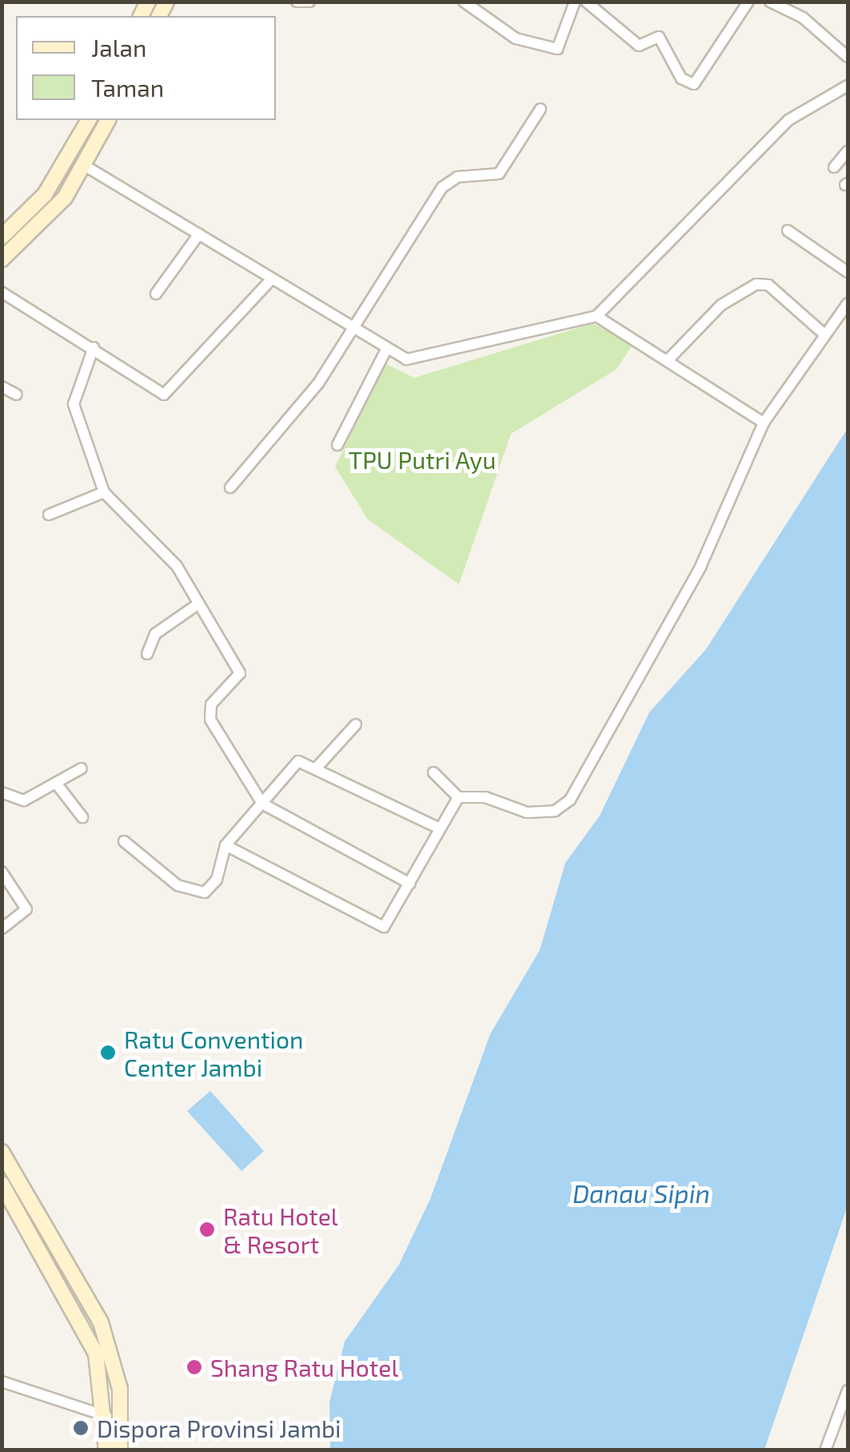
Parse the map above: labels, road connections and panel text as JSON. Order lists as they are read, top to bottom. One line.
{"water":["Danau Sipin"],"parks":["TPU Putri Ayu"],"places":["Ratu Convention Center Jambi","Ratu Hotel & Resort","Shang Ratu Hotel","Dispora Provinsi Jambi"],"legend":["Jalan","Taman"]}
